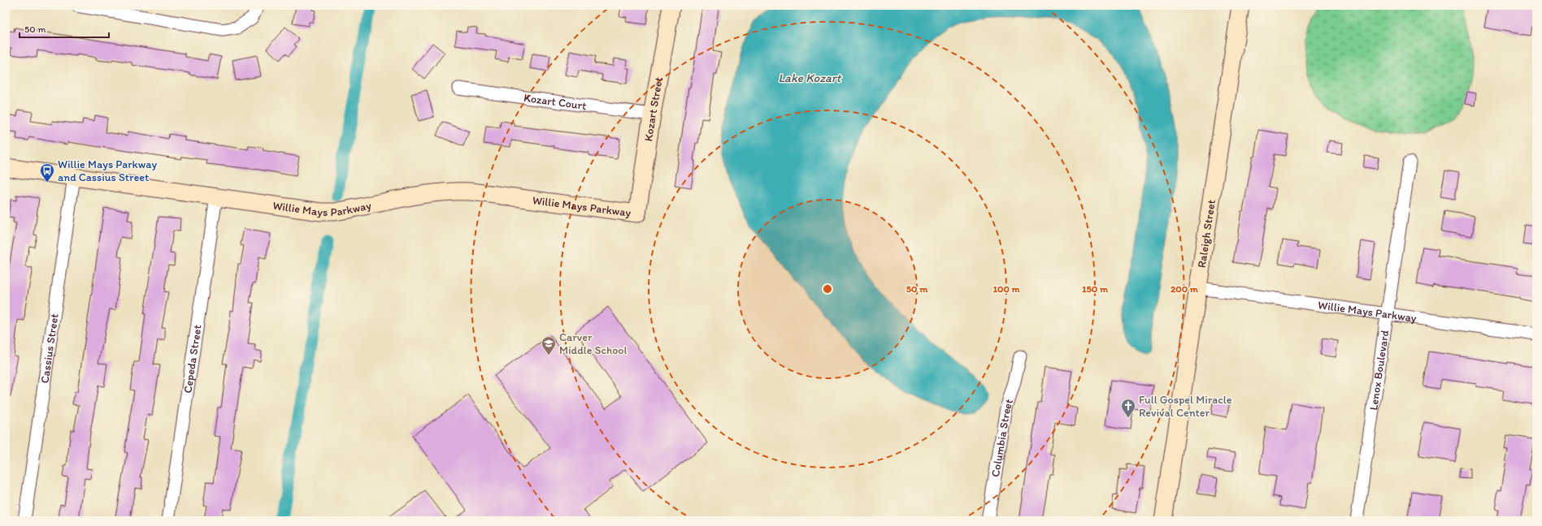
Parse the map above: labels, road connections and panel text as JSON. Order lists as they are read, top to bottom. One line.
{"streets":{"street":["Kozart Court","Kozart Street","Willie Mays Parkway","Raleigh Street","Cassius Street","Cepeda Street","Lenox Boulevard","Columbia Street"]},"crossings":[["Kozart Court","Kozart Street"],["Kozart Street","Willie Mays Parkway"],["Willie Mays Parkway","Raleigh Street"],["Willie Mays Parkway","Cassius Street"],["Willie Mays Parkway","Cepeda Street"],["Willie Mays Parkway","Lenox Boulevard"]],"water":["Lake Kozart"],"places":{"bus stop":["Willie Mays Parkway and Cassius Street"],"school or university":["Carver Middle School"],"church":["Full Gospel Miracle Revival Center"]},"scale_bar":"50 m","rings":["50 m","100 m","150 m","200 m"]}
